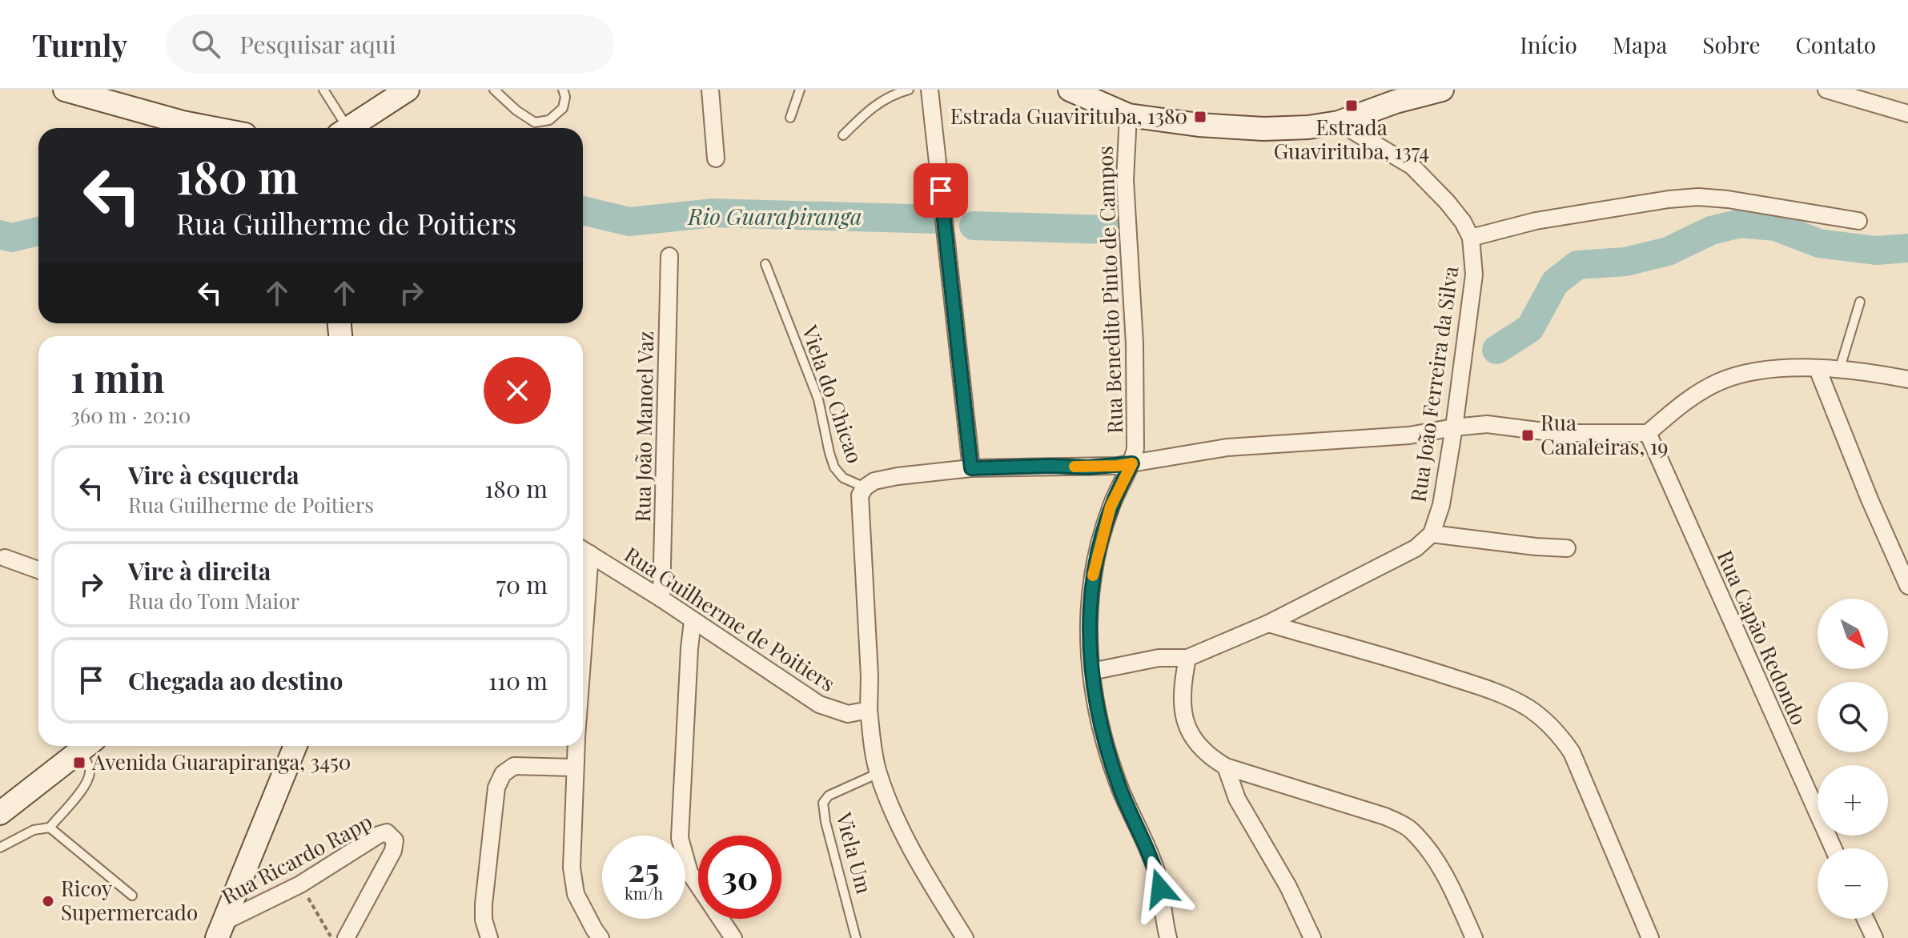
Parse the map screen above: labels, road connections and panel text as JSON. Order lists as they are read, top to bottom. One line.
{"streets":{"street":["Rua Benedito Pinto de Campos","Rua João Ferreira da Silva","Rua João Manoel Vaz","Rua Guilherme de Poitiers","Rua Capão Redondo","Rua Ricardo Rapp"],"lane":["Viela do Chicao","Viela Um"]},"crossings":[["Viela do Chicao","Rua Guilherme de Poitiers"],["Rua João Manoel Vaz","Rua Guilherme de Poitiers"]],"water":["Rio Guarapiranga"],"places":{"transit":["Estrada Guavirituba, 1374","Estrada Guavirituba, 1380","Rua Canaleiras, 19","Avenida Guarapiranga, 3450"],"other":["Ricoy Supermercado"]},"north":"bottom right","page":{"header":"Turnly","search":"Pesquisar aqui","nav":["Início","Mapa","Sobre","Contato"],"turn":["180 m","Rua Guilherme de Poitiers"],"heading":["1 min","360 m · 20:10"],"list":[{"name":"Vire à esquerda","note":"Rua Guilherme de Poitiers","value":"180 m"},{"name":"Vire à direita","note":"Rua do Tom Maior","value":"70 m"},{"name":"Chegada ao destino","value":"110 m"}],"map_buttons":["+","−"],"speed":"25 km/h","limit":"30"}}
